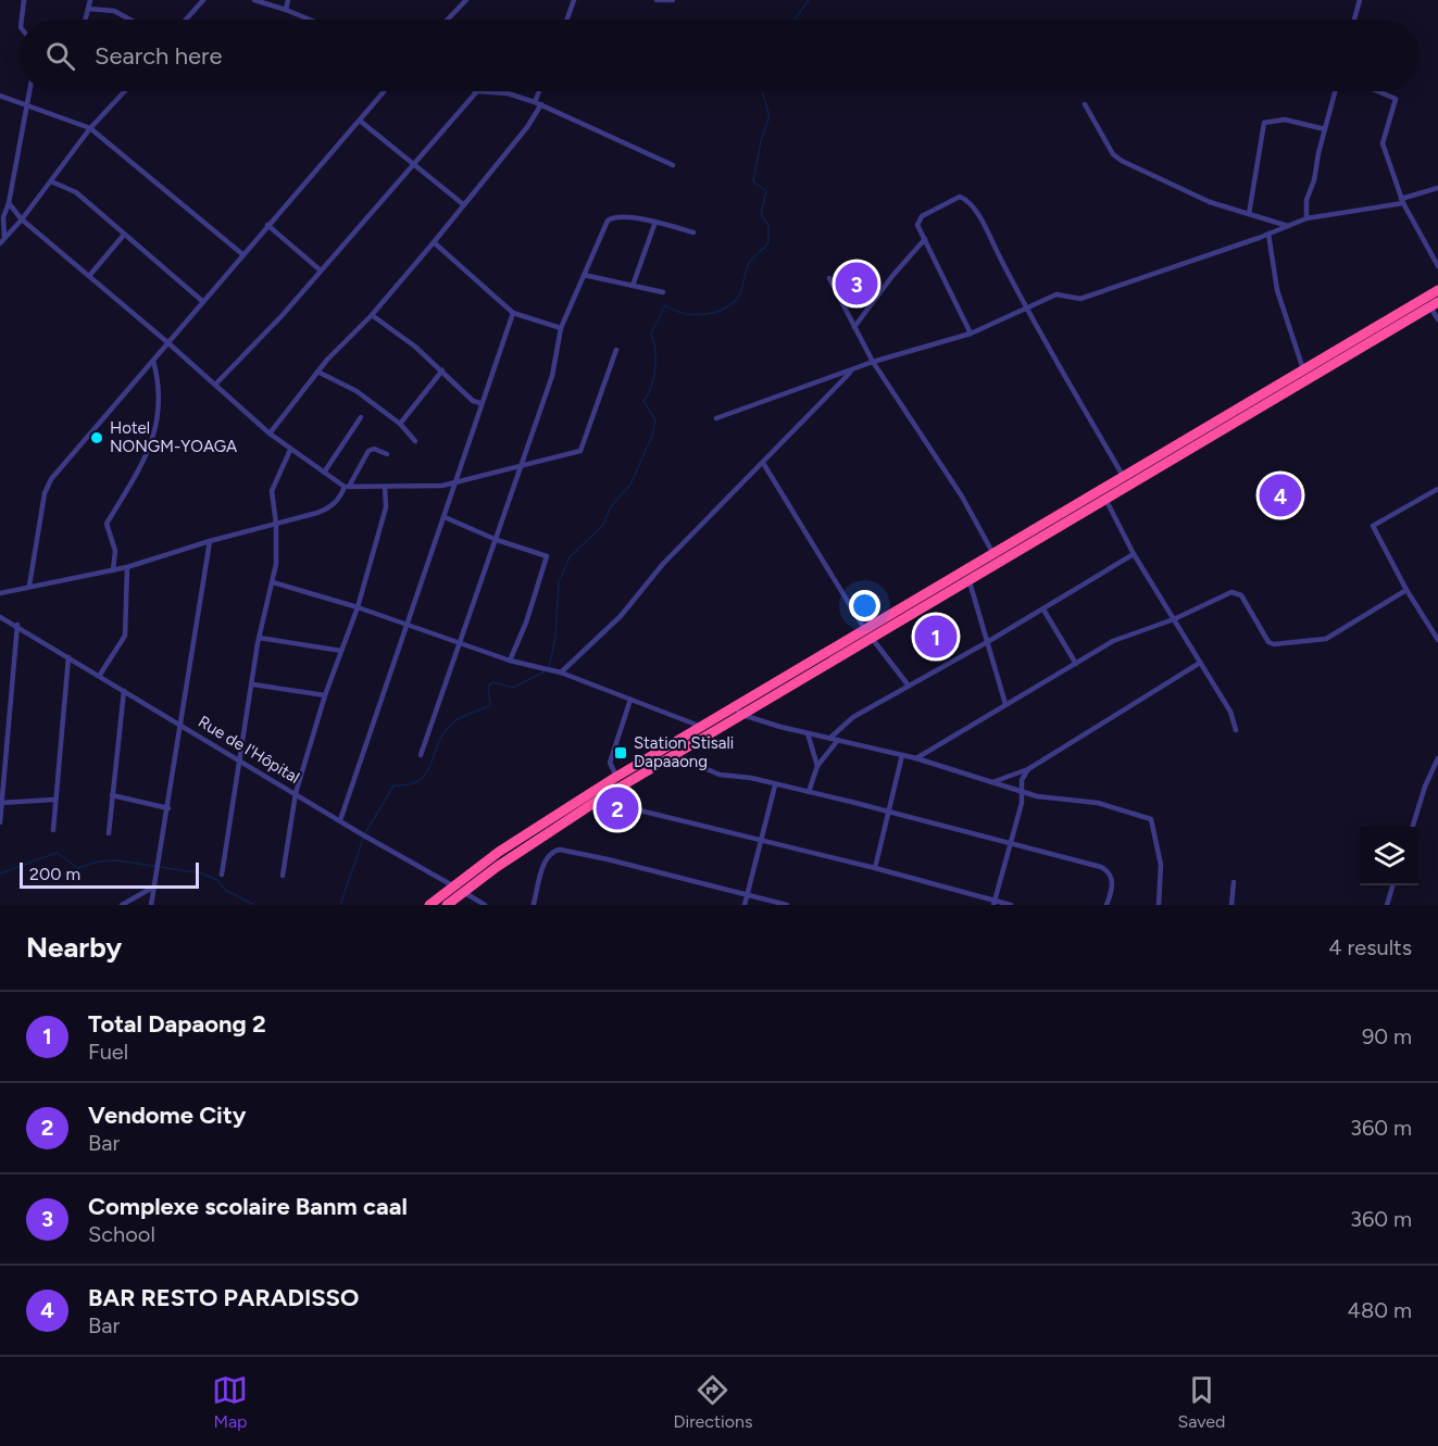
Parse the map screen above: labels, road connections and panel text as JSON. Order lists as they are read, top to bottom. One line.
{"streets":{"street":["Rue de l'Hôpital"]},"places":{"other":["Hotel NONGM-YOAGA"],"transit":["Station Stisali Dapaaong"]},"scale_bar":"200 m","page":{"search":"Search here","pins":["3","4","1","2"],"scale":"200 m","heading":["Nearby","4 results"],"list":[{"mark":"1","name":"Total Dapaong 2","note":"Fuel","value":"90 m"},{"mark":"2","name":"Vendome City","note":"Bar","value":"360 m"},{"mark":"3","name":"Complexe scolaire Banm caal","note":"School","value":"360 m"},{"mark":"4","name":"BAR RESTO PARADISSO","note":"Bar","value":"480 m"}],"nav":["Map","Directions","Saved"]}}
